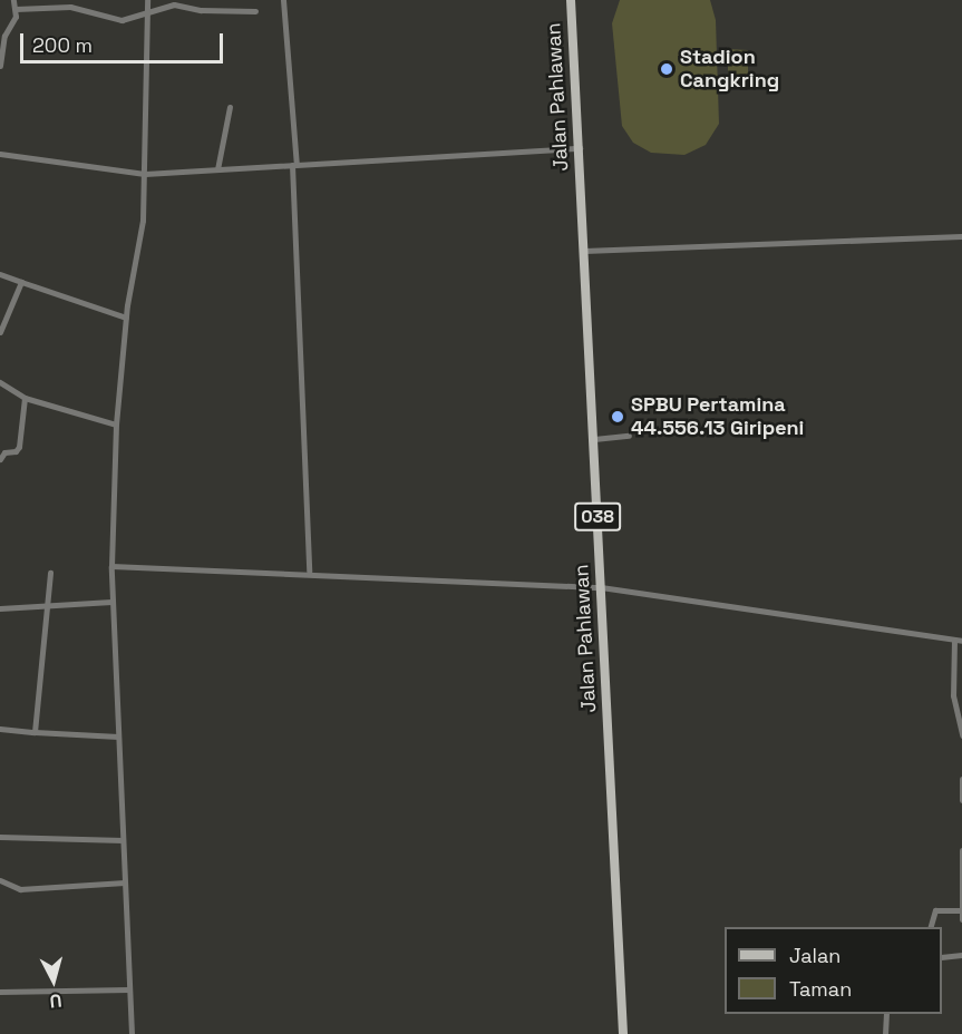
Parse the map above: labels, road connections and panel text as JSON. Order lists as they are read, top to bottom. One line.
{"streets":{"main road":["Jalan Pahlawan","038"]},"places":["Stadion Cangkring","SPBU Pertamina 44.556.13 Giripeni"],"legend":["Jalan","Taman"],"scale_bar":"200 m","north":"bottom"}
